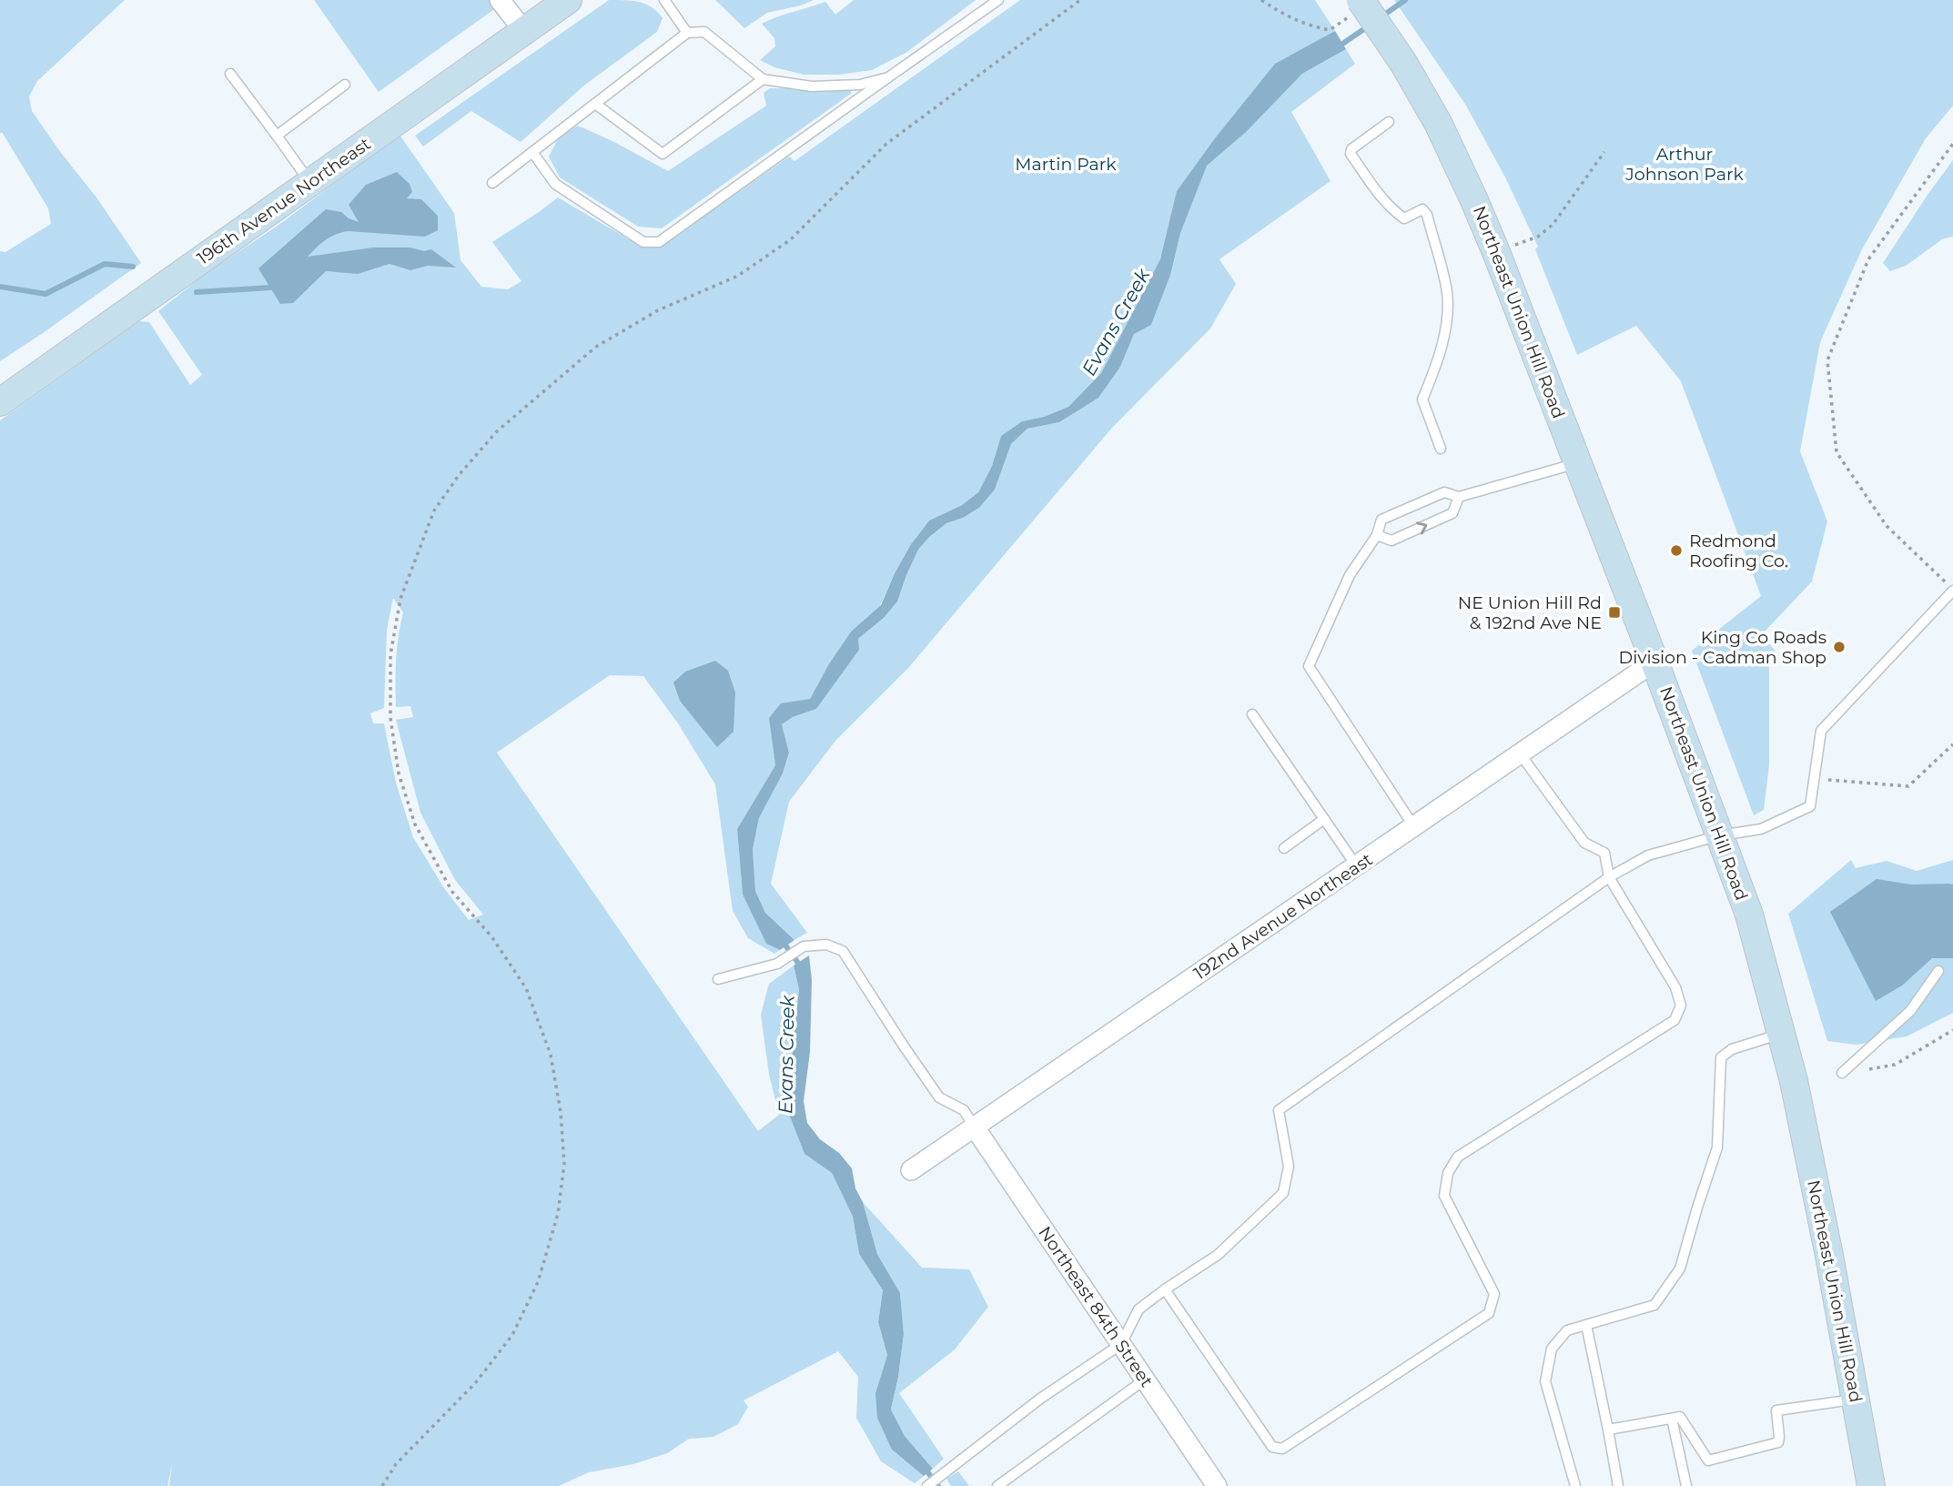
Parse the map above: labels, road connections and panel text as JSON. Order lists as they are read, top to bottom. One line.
{"streets":{"main road":["196th Avenue Northeast","Northeast Union Hill Road"],"street":["192nd Avenue Northeast","Northeast 84th Street"]},"crossings":[["Northeast Union Hill Road","192nd Avenue Northeast"],["192nd Avenue Northeast","Northeast 84th Street"]],"water":["Evans Creek"],"parks":["Arthur Johnson Park","Martin Park"],"places":{"other":["Redmond Roofing Co.","King Co Roads Division - Cadman Shop"],"transit":["NE Union Hill Rd & 192nd Ave NE"]}}
